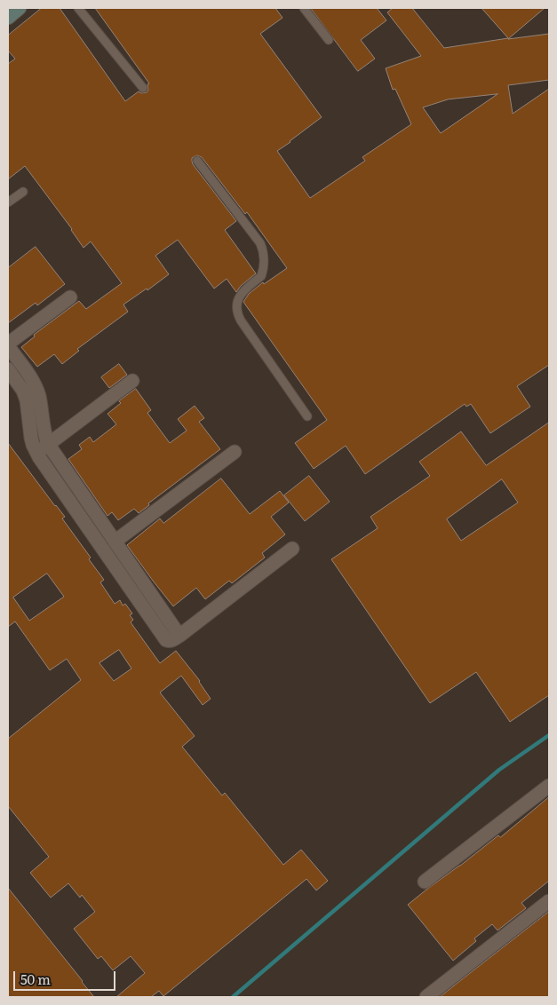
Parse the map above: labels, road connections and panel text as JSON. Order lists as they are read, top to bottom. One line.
{"scale_bar":"50 m"}
